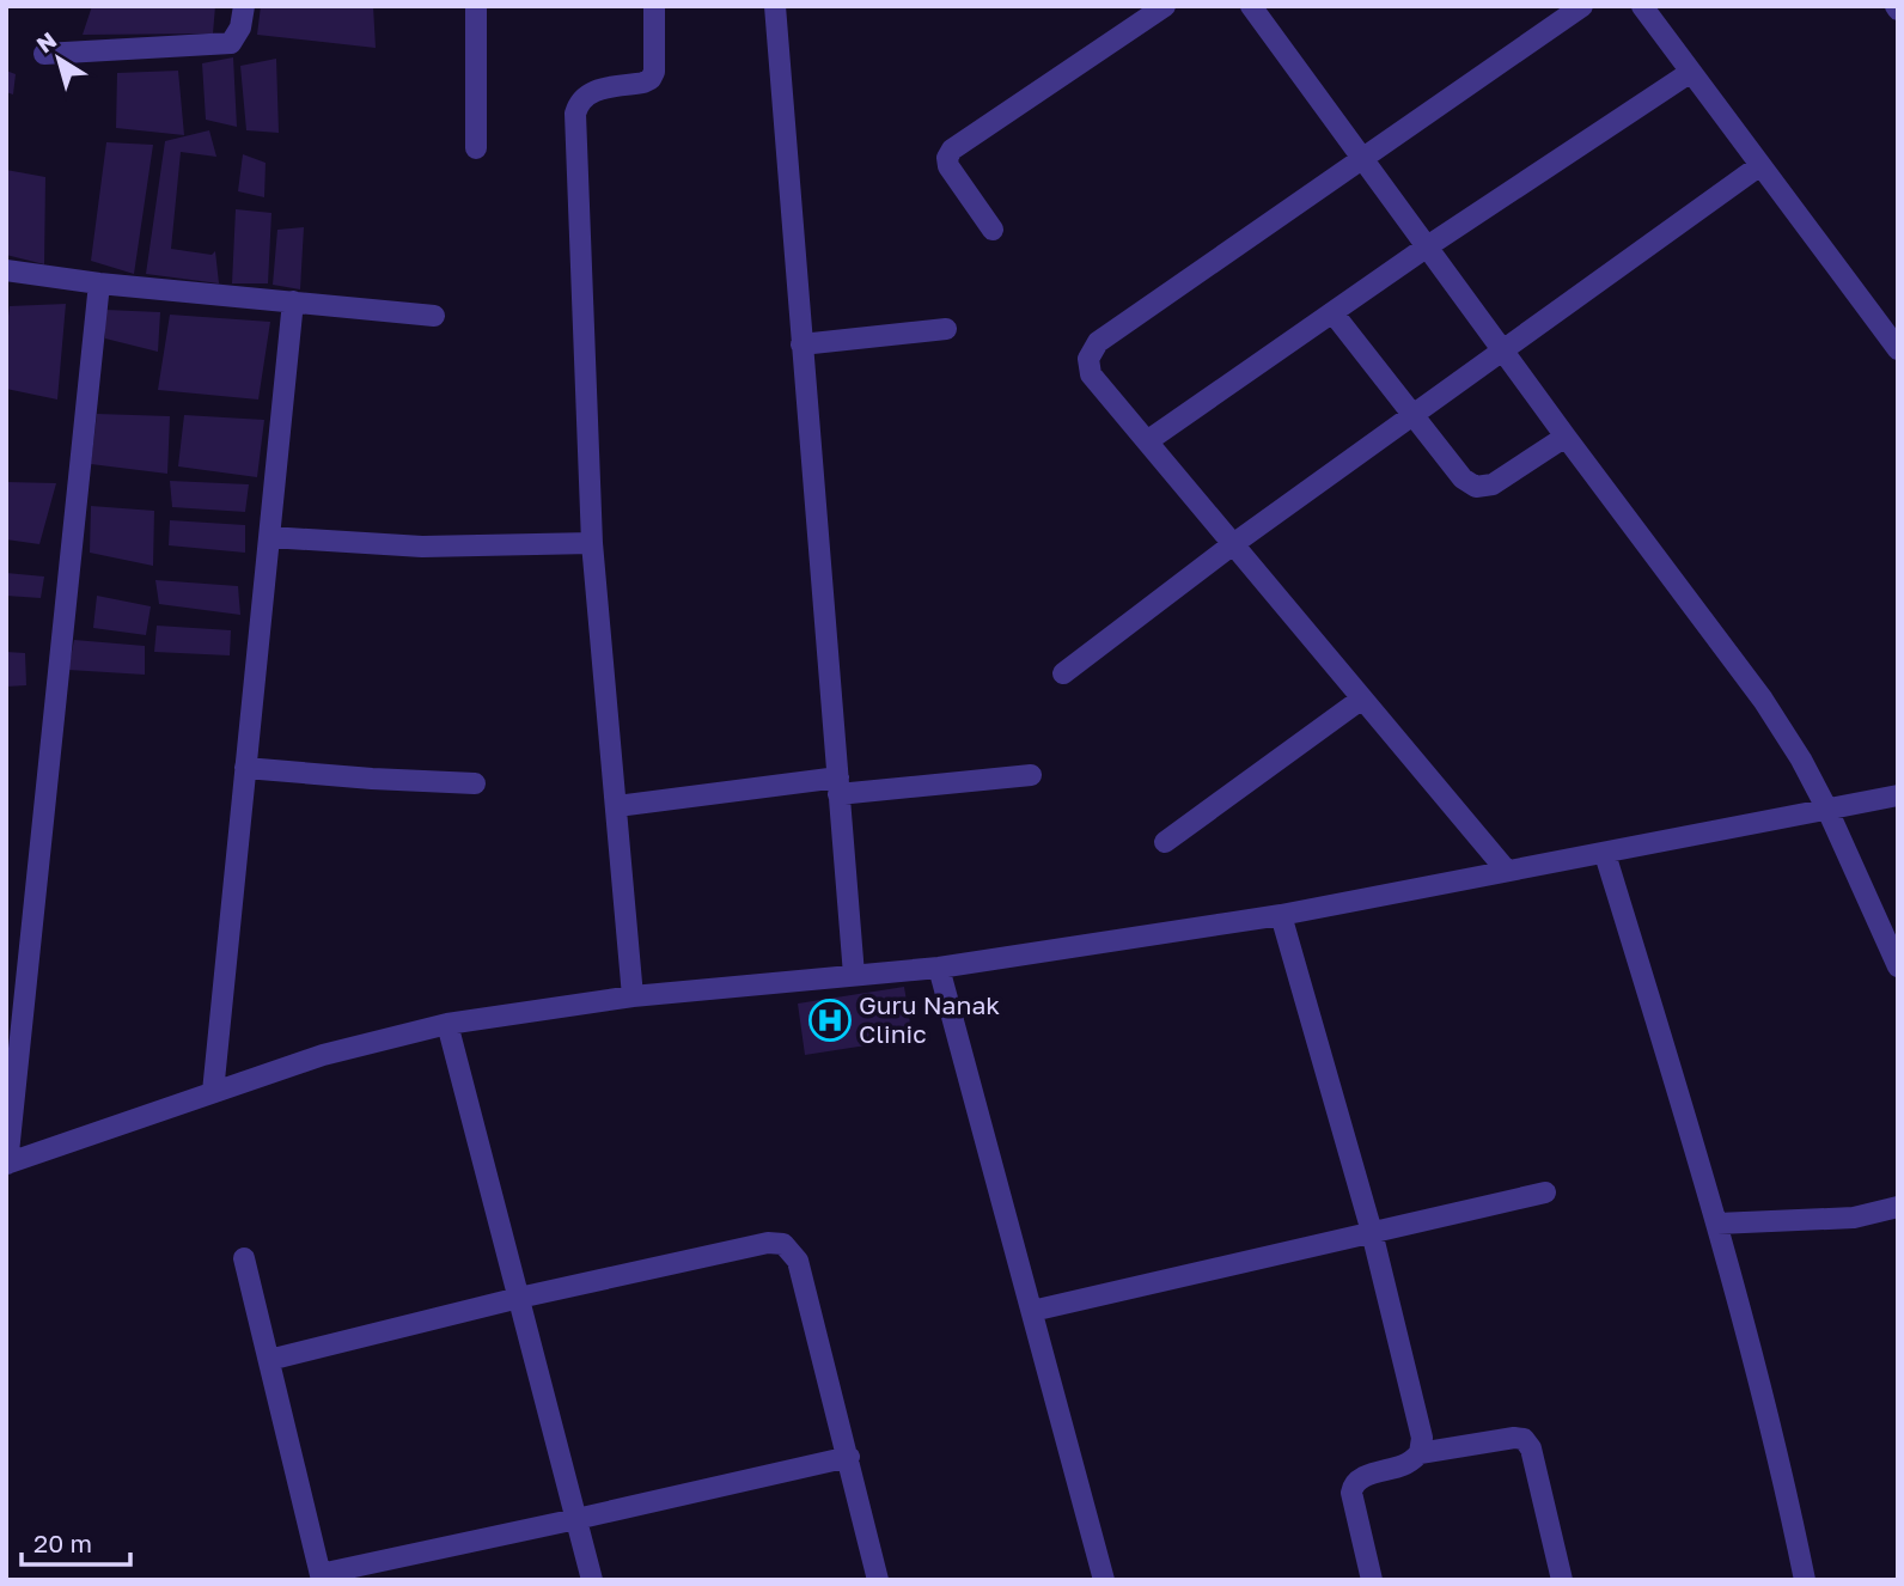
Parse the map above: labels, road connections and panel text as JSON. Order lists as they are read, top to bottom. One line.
{"places":{"hospital":["Guru Nanak Clinic"]},"scale_bar":"20 m","north":"top left"}
